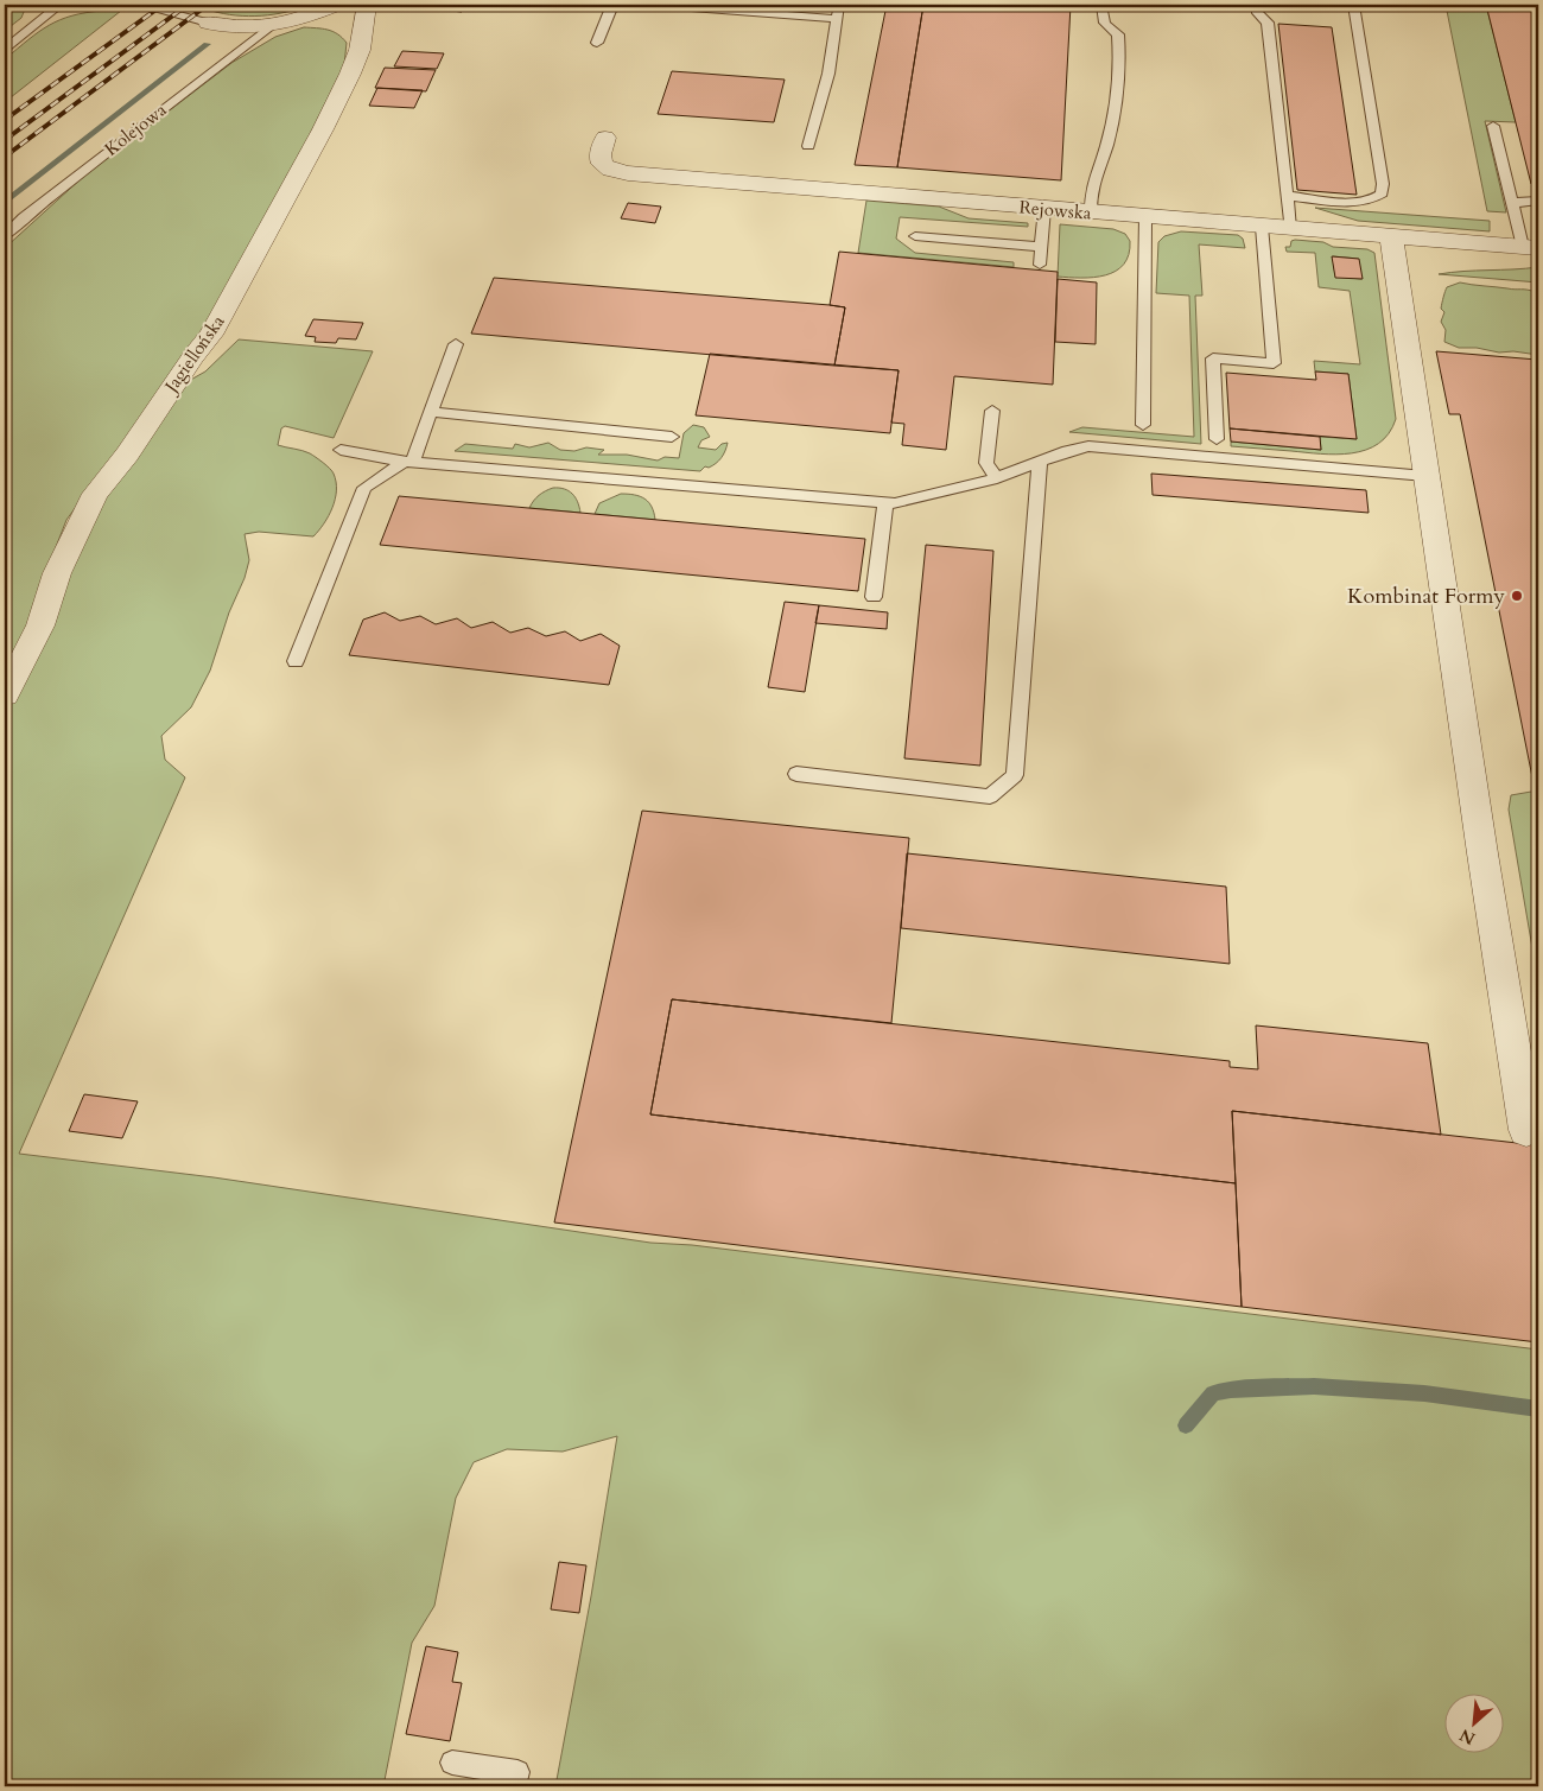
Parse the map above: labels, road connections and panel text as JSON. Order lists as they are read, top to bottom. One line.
{"streets":{"street":["Kolejowa","Rejowska","Jagiellońska"]},"places":["Kombinat Formy"],"north":"bottom left"}
